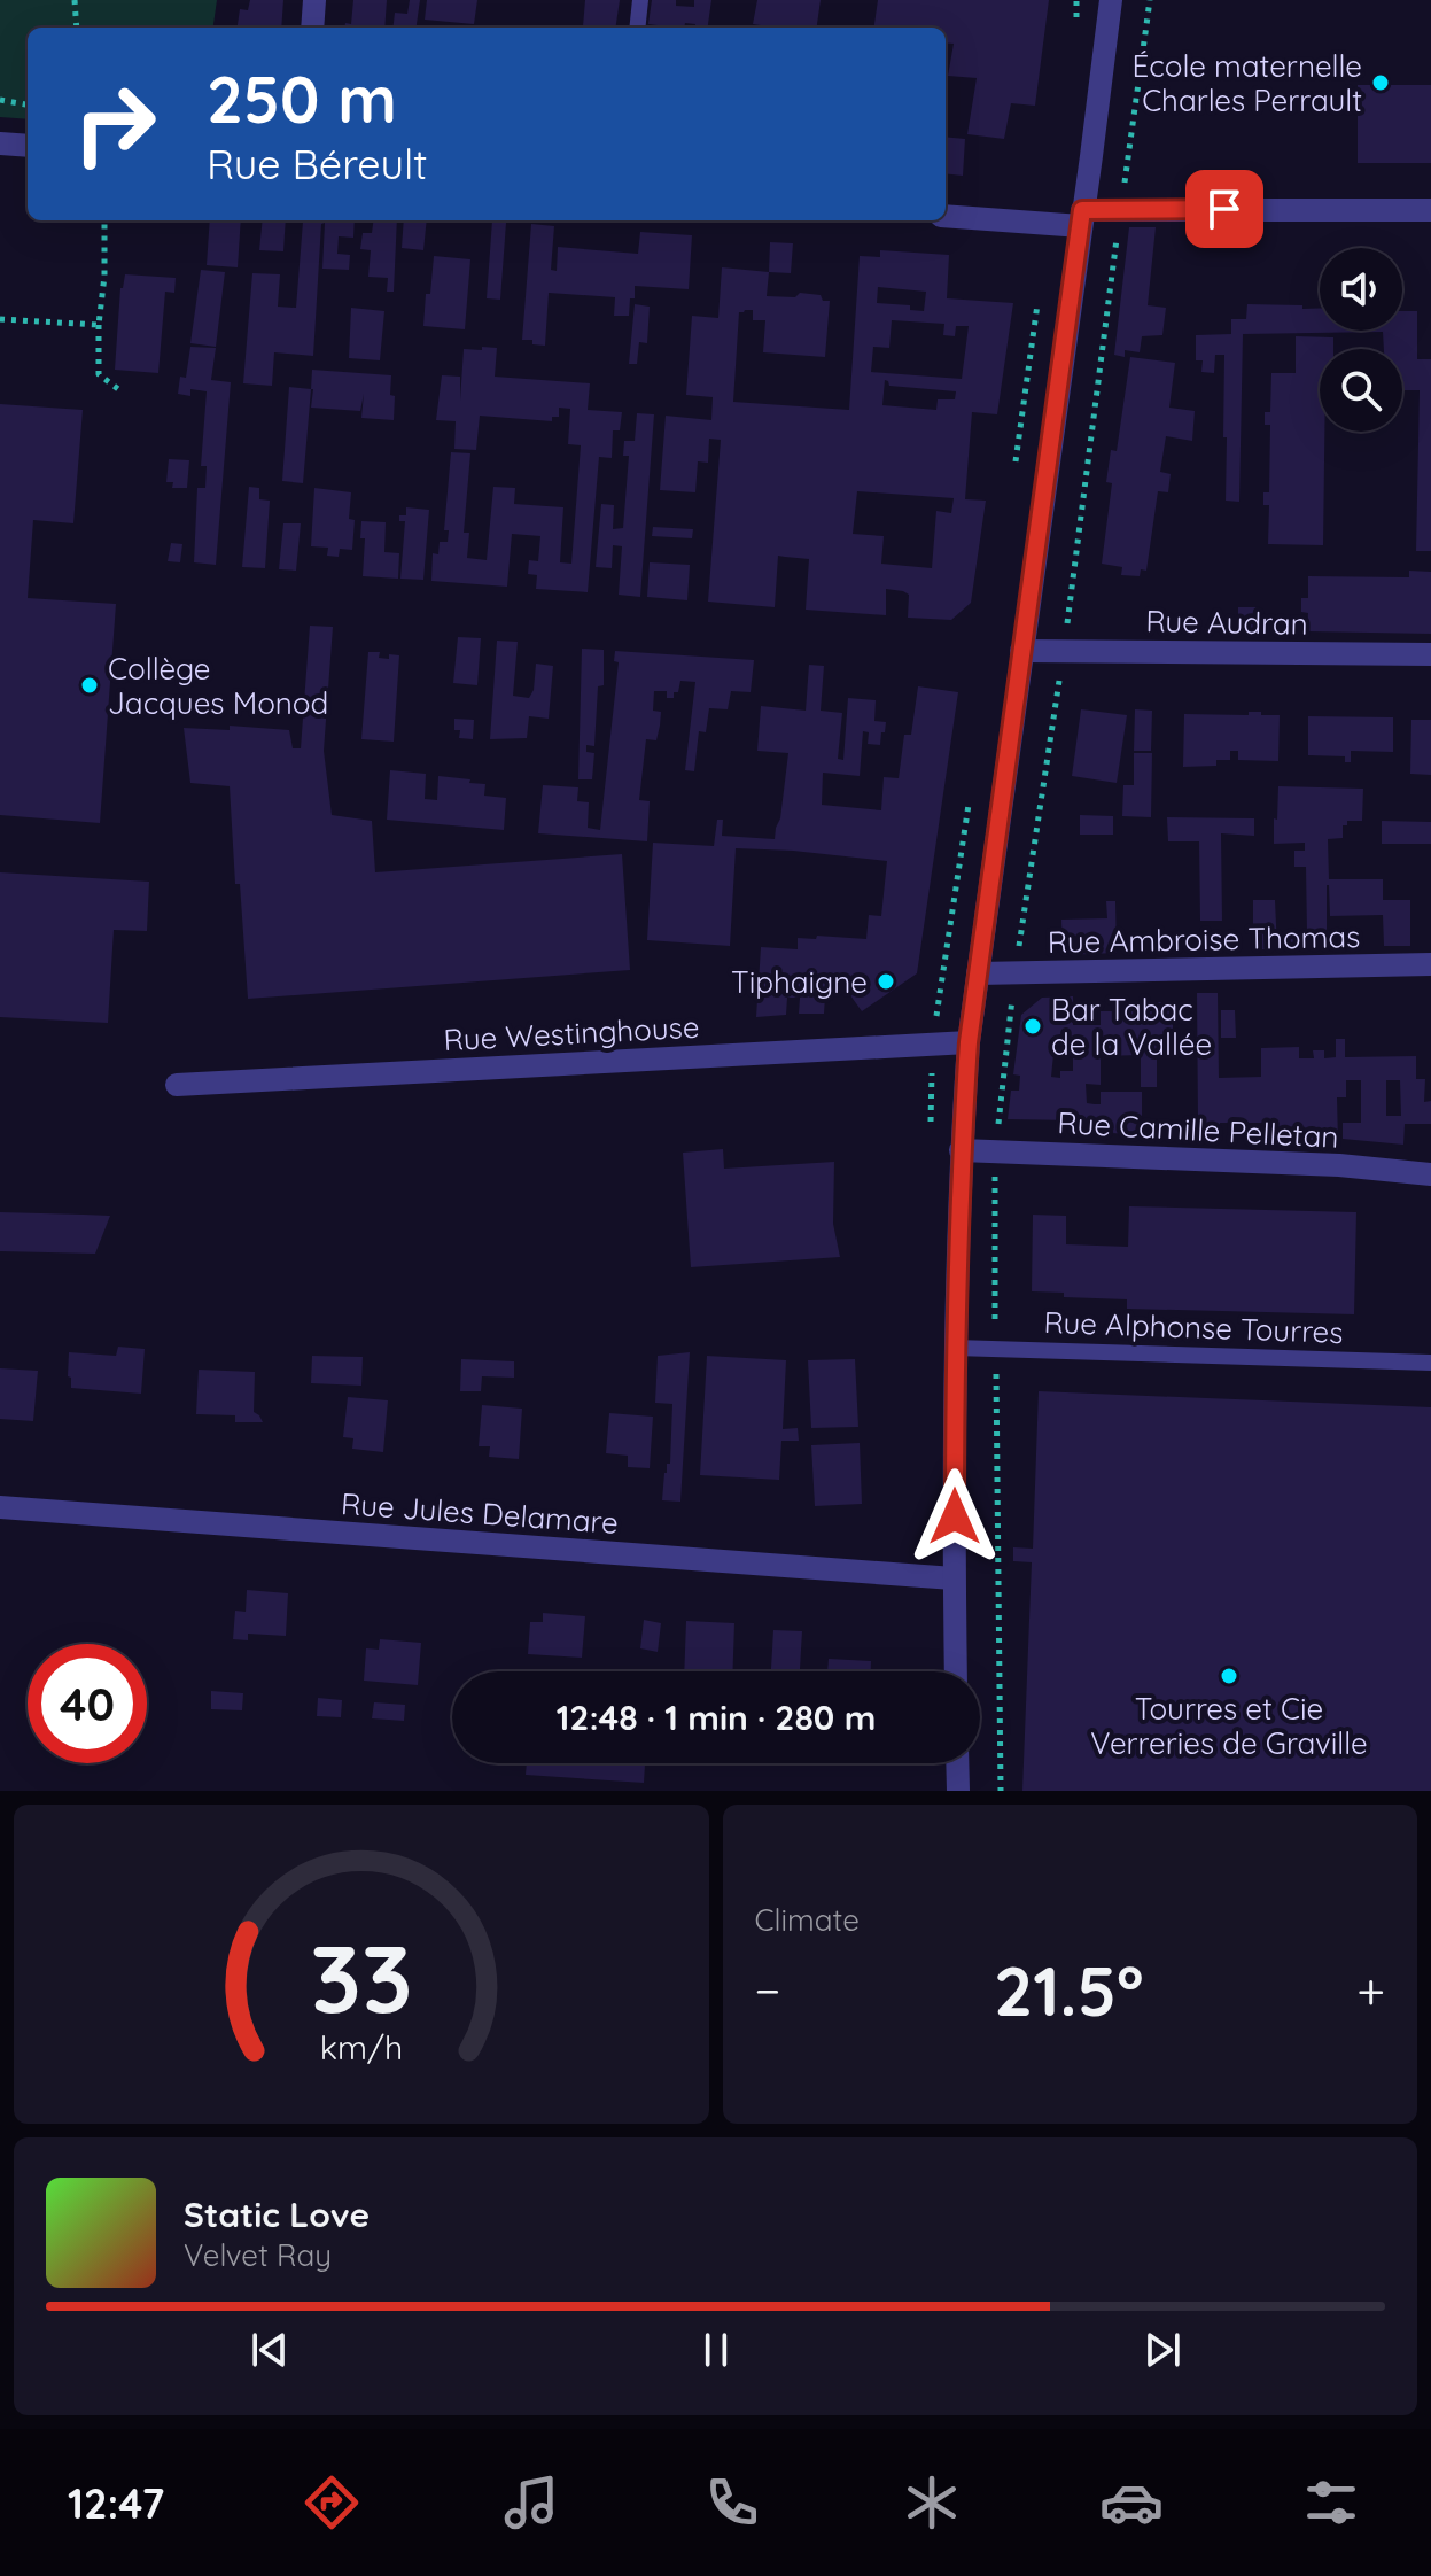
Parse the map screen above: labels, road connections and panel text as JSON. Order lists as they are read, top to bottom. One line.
{"streets":{"street":["Rue Audran","Rue Ambroise Thomas","Rue Westinghouse","Rue Camille Pelletan","Rue Jules Delamare"],"lane":["Rue Alphonse Tourres"]},"places":["École maternelle Charles Perrault","Collège Jacques Monod","Tiphaigne","Bar Tabac de la Vallée","Tourres et Cie Verreries de Graville"],"page":{"turn":["250 m","Rue Béreult"],"limit":"40","trip":"12:48 · 1 min · 280 m","tile":"Climate","heat":["−","21.5°","+"],"song":["Static Love","Velvet Ray"],"tabs":"12:47","gauge":["33","km/h"]}}
